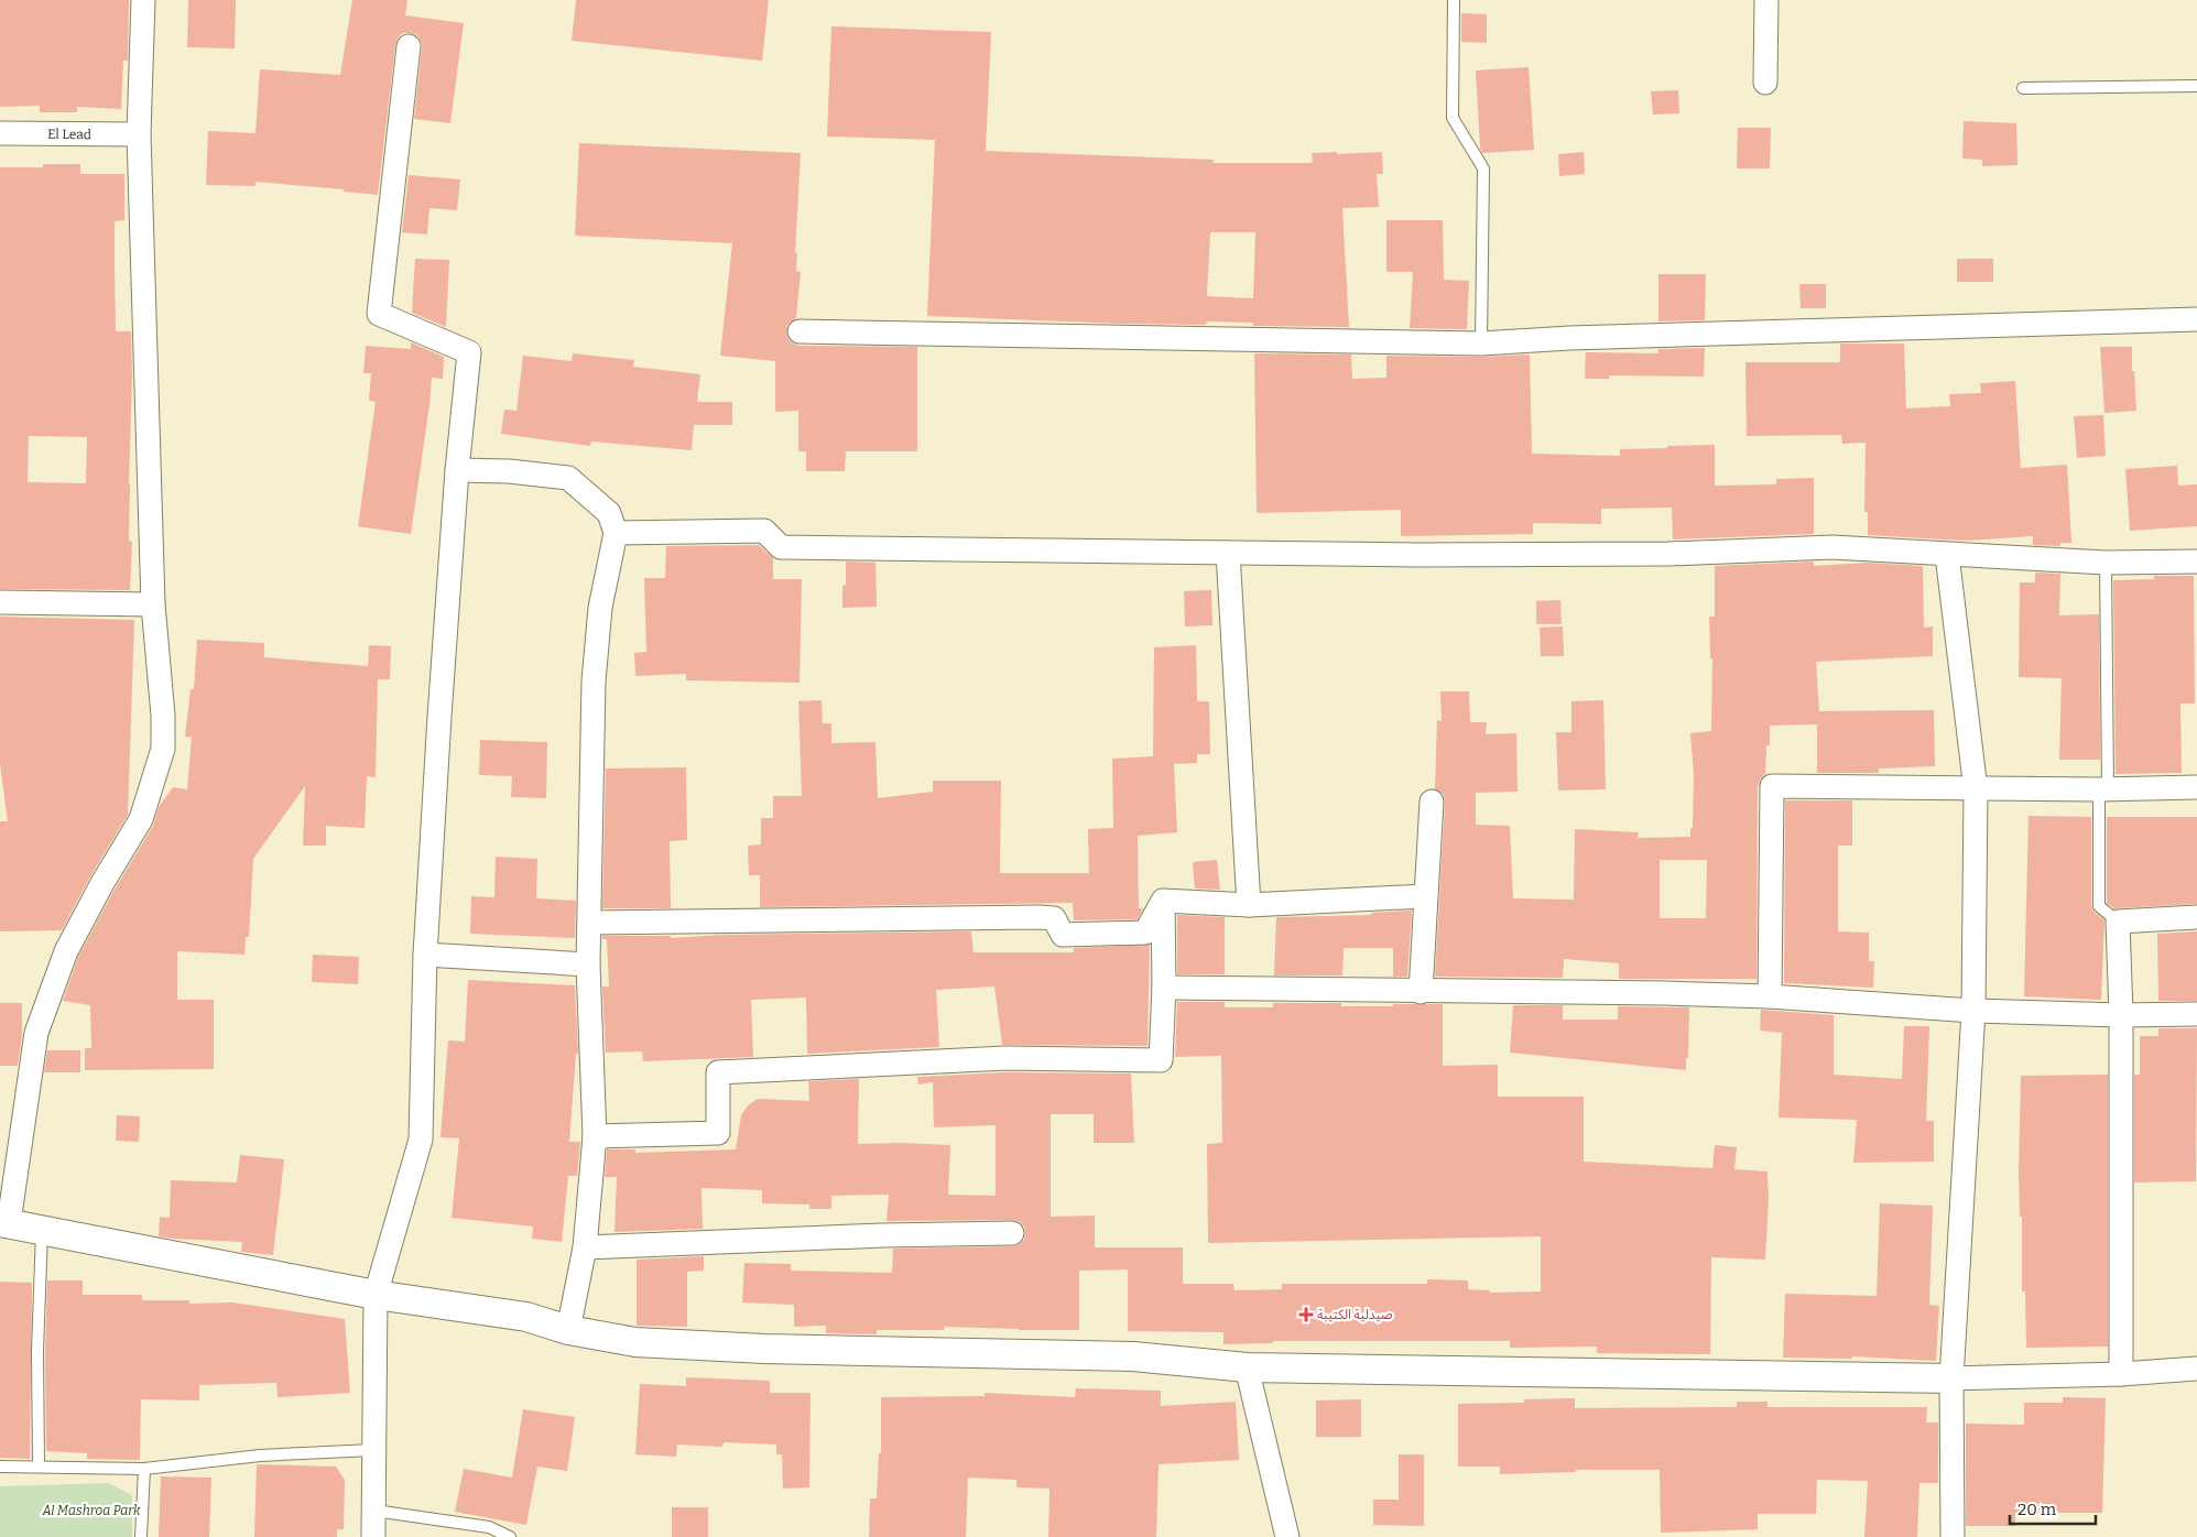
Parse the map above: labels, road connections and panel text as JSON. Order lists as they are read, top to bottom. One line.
{"streets":{"street":["El Lead"]},"parks":["Al Mashroa Park"],"places":{"health":["صيدلية الكتيبة"]},"scale_bar":"20 m"}
